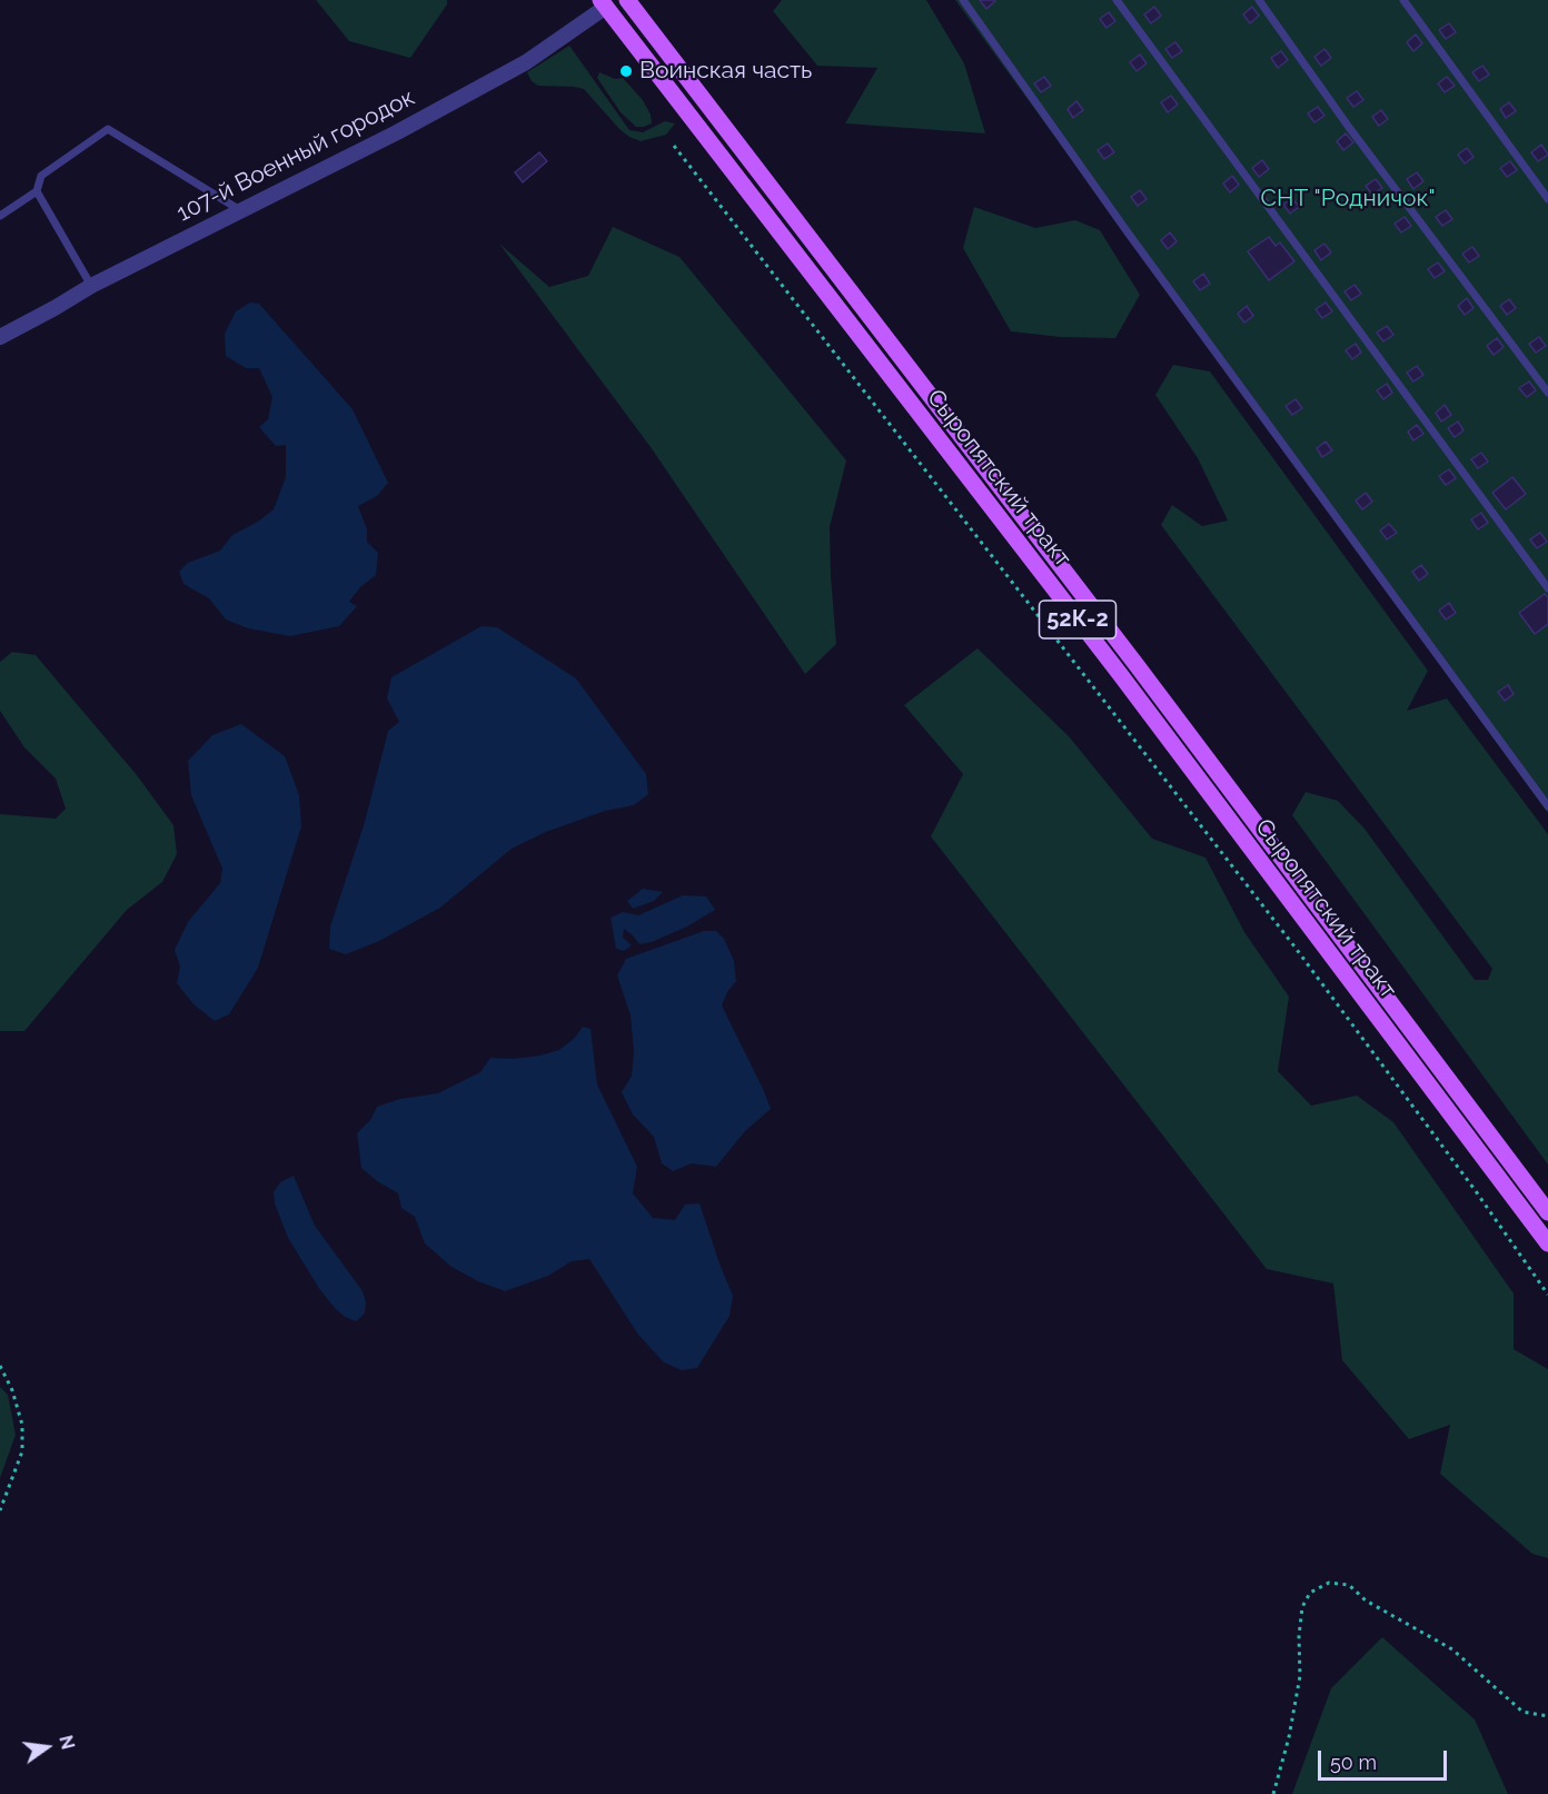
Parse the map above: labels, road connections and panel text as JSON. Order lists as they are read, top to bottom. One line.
{"streets":{"main road":["Сыропятский тракт","52К-2"],"street":["107-й Военный городок"]},"crossings":[["107-й Военный городок","Сыропятский тракт"]],"parks":["СНТ \"Родничок\""],"places":["Воинская часть"],"scale_bar":"50 m","north":"right"}
